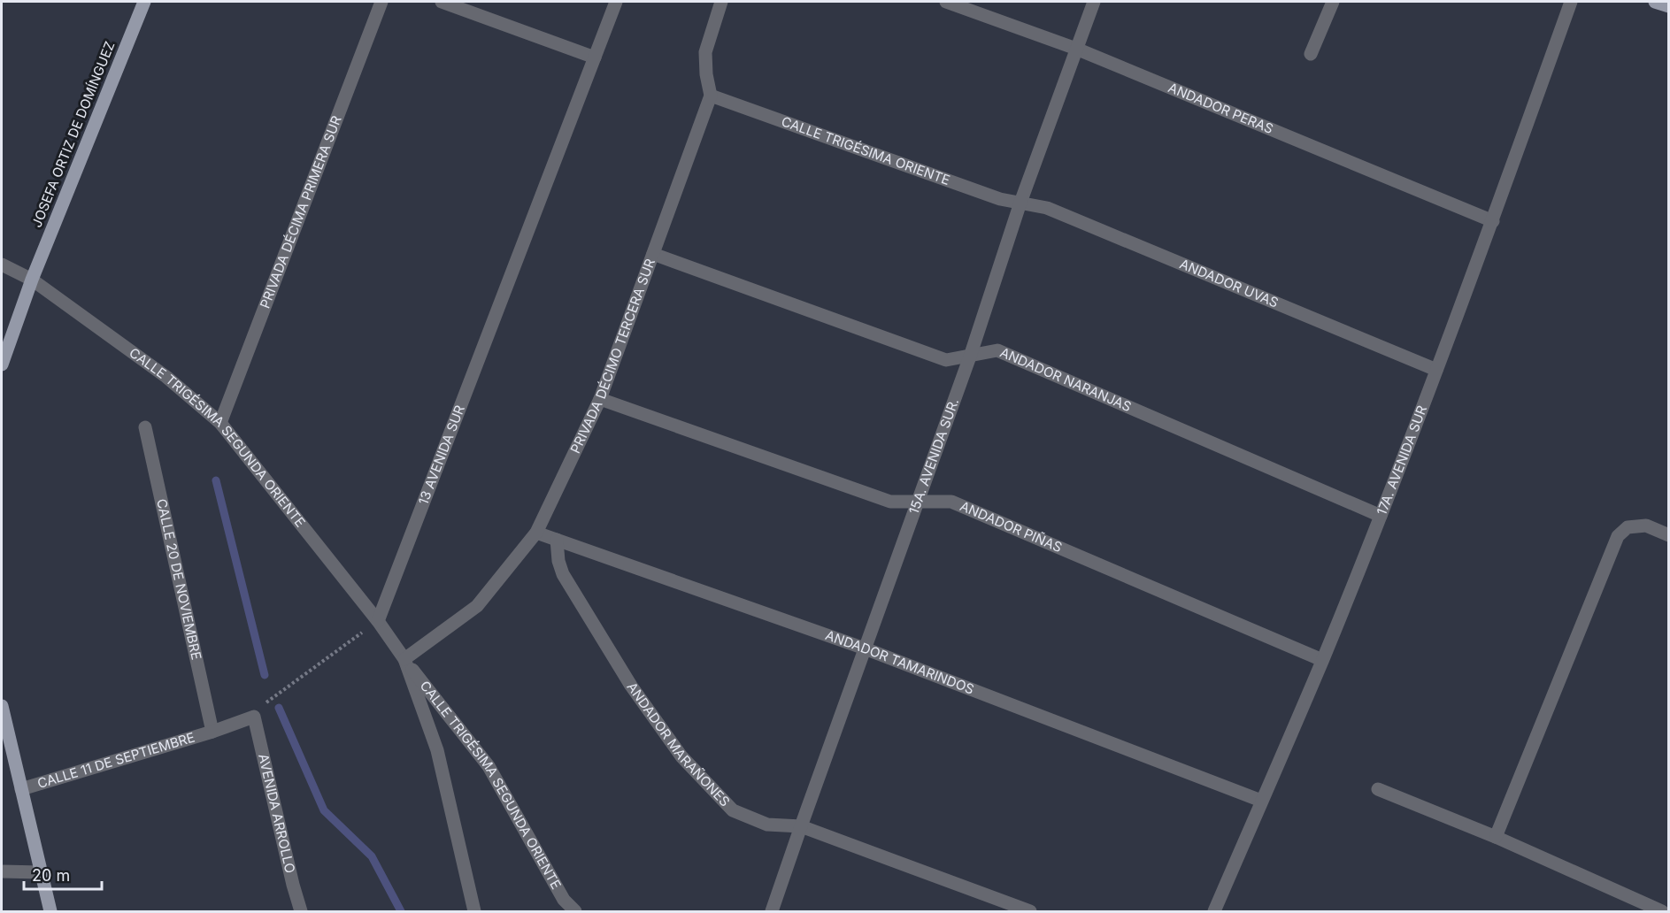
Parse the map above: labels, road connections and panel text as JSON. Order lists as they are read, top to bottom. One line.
{"streets":{"main road":["JOSEFA ORTIZ DE DOMÍNGUEZ"],"street":["ANDADOR PERAS","CALLE TRIGÉSIMA ORIENTE","PRIVADA DÉCIMA PRIMERA SUR","ANDADOR UVAS","PRIVADA DÉCIMO TERCERA SUR","ANDADOR NARANJAS","CALLE TRIGÉSIMA SEGUNDA ORIENTE","13 AVENIDA SUR","15A. AVENIDA SUR.","17A. AVENIDA SUR","ANDADOR PIÑAS","CALLE 20 DE NOVIEMBRE","ANDADOR TAMARINDOS","ANDADOR MARAÑONES","CALLE 11 DE SEPTIEMBRE","AVENIDA ARROLLO"]},"crossings":[["ANDADOR PERAS","15A. AVENIDA SUR."],["ANDADOR PERAS","17A. AVENIDA SUR"],["JOSEFA ORTIZ DE DOMÍNGUEZ","CALLE TRIGÉSIMA SEGUNDA ORIENTE"],["CALLE TRIGÉSIMA ORIENTE","ANDADOR UVAS"],["CALLE TRIGÉSIMA ORIENTE","PRIVADA DÉCIMO TERCERA SUR"],["CALLE TRIGÉSIMA ORIENTE","15A. AVENIDA SUR."],["PRIVADA DÉCIMA PRIMERA SUR","CALLE TRIGÉSIMA SEGUNDA ORIENTE"],["ANDADOR UVAS","15A. AVENIDA SUR."],["ANDADOR UVAS","17A. AVENIDA SUR"],["PRIVADA DÉCIMO TERCERA SUR","ANDADOR NARANJAS"],["PRIVADA DÉCIMO TERCERA SUR","CALLE TRIGÉSIMA SEGUNDA ORIENTE"],["PRIVADA DÉCIMO TERCERA SUR","ANDADOR PIÑAS"],["PRIVADA DÉCIMO TERCERA SUR","ANDADOR TAMARINDOS"],["ANDADOR NARANJAS","15A. AVENIDA SUR."],["ANDADOR NARANJAS","17A. AVENIDA SUR"],["CALLE TRIGÉSIMA SEGUNDA ORIENTE","13 AVENIDA SUR"],["15A. AVENIDA SUR.","ANDADOR PIÑAS"],["15A. AVENIDA SUR.","ANDADOR TAMARINDOS"],["15A. AVENIDA SUR.","ANDADOR MARAÑONES"],["17A. AVENIDA SUR","ANDADOR PIÑAS"],["17A. AVENIDA SUR","ANDADOR TAMARINDOS"],["CALLE 20 DE NOVIEMBRE","CALLE 11 DE SEPTIEMBRE"],["ANDADOR TAMARINDOS","ANDADOR MARAÑONES"],["CALLE 11 DE SEPTIEMBRE","AVENIDA ARROLLO"]],"scale_bar":"20 m"}
